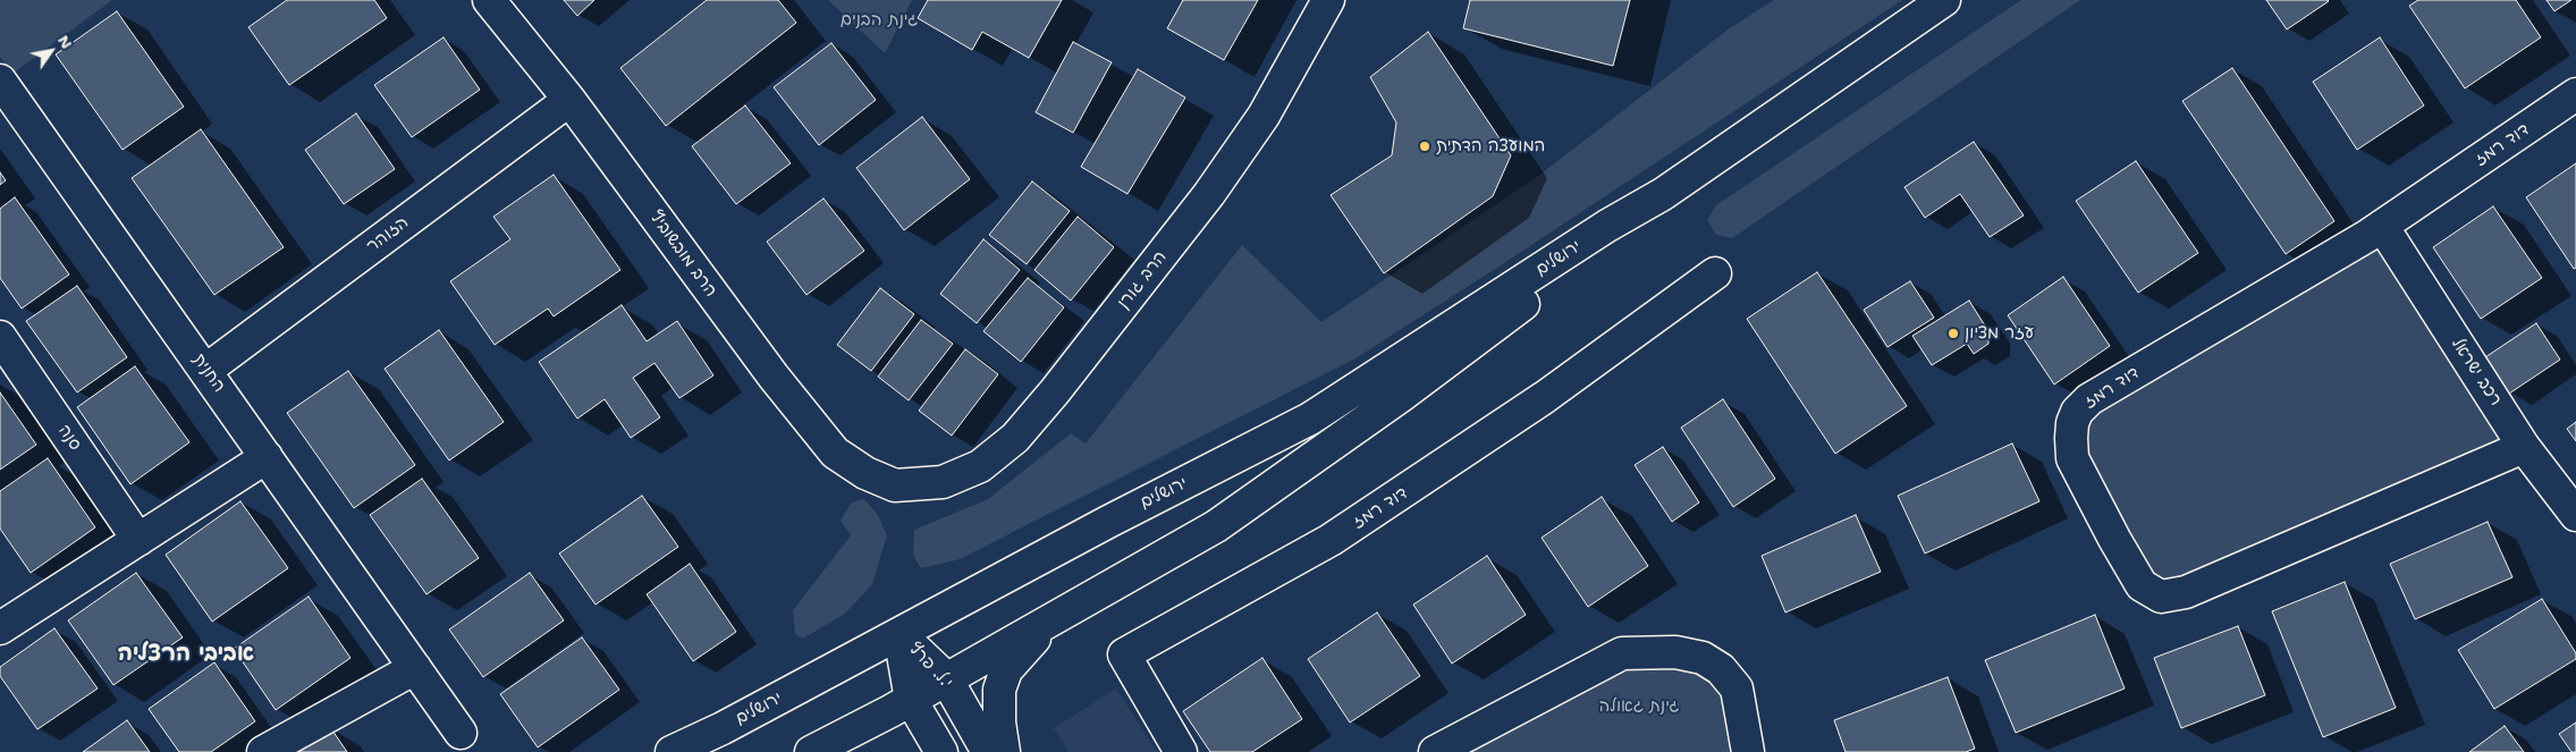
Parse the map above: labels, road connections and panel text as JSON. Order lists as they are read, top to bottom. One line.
{"streets":{"street":["דוד רמז","הזוהר","הרב מובשוביץ","ירושלים","הרב גורן","רכב ישראל","החנית","סנה","י.ל. פרץ"]},"crossings":[["דוד רמז","רכב ישראל"],["הזוהר","הרב מובשוביץ"],["הזוהר","החנית"],["הרב מובשוביץ","הרב גורן"],["ירושלים","י.ל. פרץ"]],"districts":["אביבי הרצליה"],"parks":["גינת הבנים","גינת גאולה"],"places":["המועצה הדתית","עזר מציון"],"north":"top right"}
